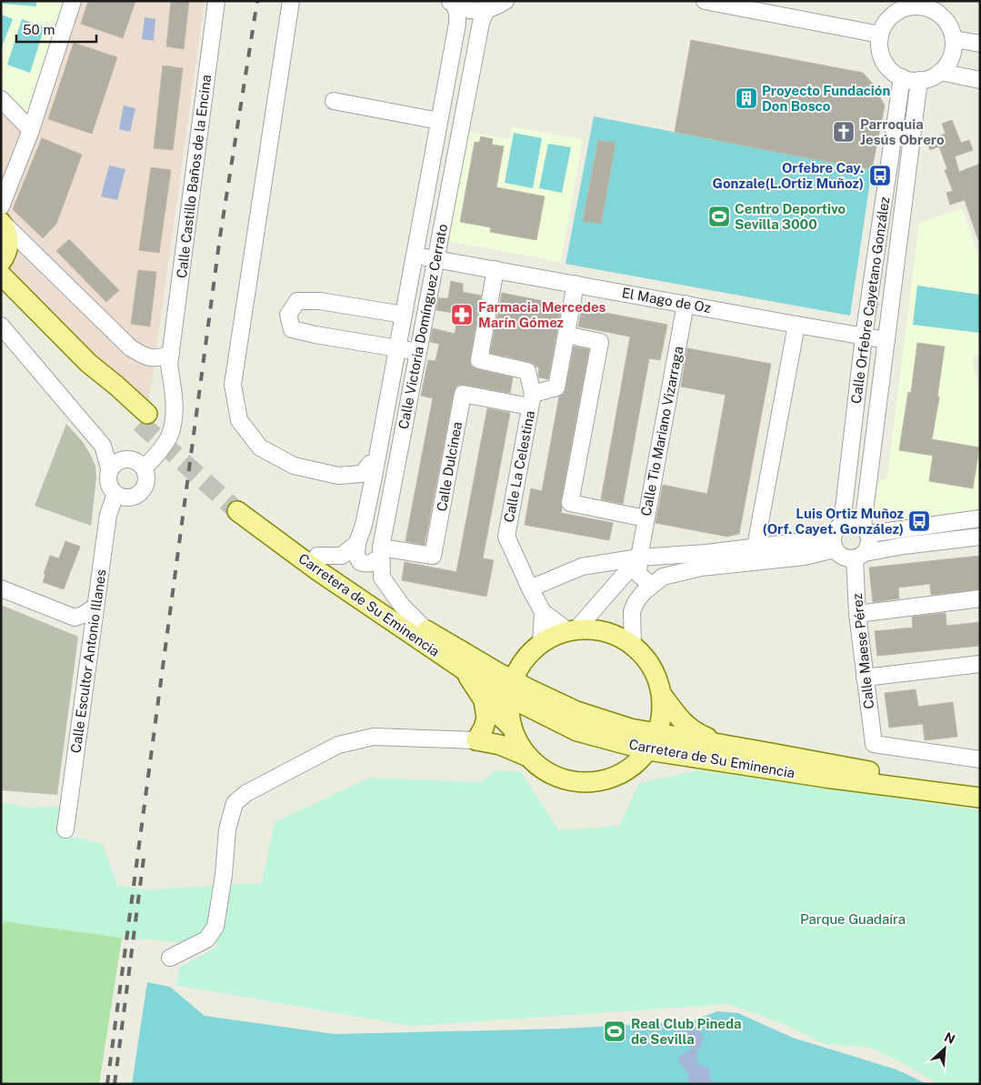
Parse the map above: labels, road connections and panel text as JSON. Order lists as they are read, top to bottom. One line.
{"streets":{"main road":["Carretera de Su Eminencia"],"street":["Calle Castillo Baños de la Encina","El Mago de Oz","Calle Orfebre Cayetano González","Calle Victoria Domínguez Cerrato","Calle Tio Mariano Vizarraga","Calle Dulcinea","Calle La Celestina","Calle Maese Pérez","Calle Escultor Antonio Illanes"]},"crossings":[["Calle Castillo Baños de la Encina","Calle Escultor Antonio Illanes"],["El Mago de Oz","Calle Orfebre Cayetano González"],["El Mago de Oz","Calle Victoria Domínguez Cerrato"],["El Mago de Oz","Calle Tio Mariano Vizarraga"],["Calle Orfebre Cayetano González","Calle Maese Pérez"],["Calle Victoria Domínguez Cerrato","Calle Dulcinea"],["Calle Victoria Domínguez Cerrato","Carretera de Su Eminencia"],["Calle Dulcinea","Calle La Celestina"]],"parks":["Parque Guadaíra"],"places":{"building":["Proyecto Fundación Don Bosco"],"church":["Parroquia Jesús Obrero"],"bus stop":["Orfebre Cay. Gonzale(L.Ortiz Muñoz)","Luis Ortiz Muñoz (Orf. Cayet. González)"],"sports":["Centro Deportivo Sevilla 3000","Real Club Pineda de Sevilla"],"pharmacy":["Farmacia Mercedes Marín Gómez"]},"scale_bar":"50 m","north":"top right"}
